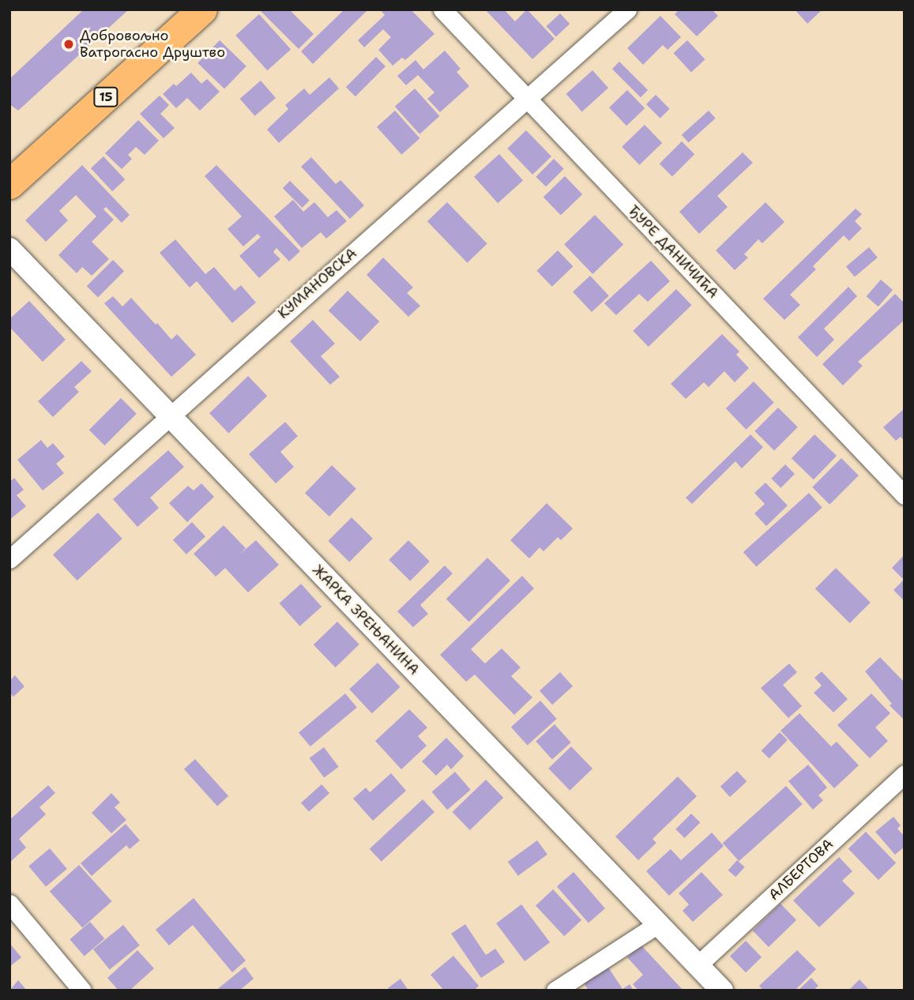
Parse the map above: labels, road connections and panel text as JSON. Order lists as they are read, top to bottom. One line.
{"streets":{"main road":["15"],"street":["ЂУРЕ ДАНИЧИЋА","КУМАНОВСКА","ЖАРКА ЗРЕЊАНИНА","АЛБЕРТОВА"]},"crossings":[["ЂУРЕ ДАНИЧИЋА","КУМАНОВСКА"],["КУМАНОВСКА","ЖАРКА ЗРЕЊАНИНА"],["ЖАРКА ЗРЕЊАНИНА","АЛБЕРТОВА"]],"places":["Добровољно Ватрогасно Друштво"]}
